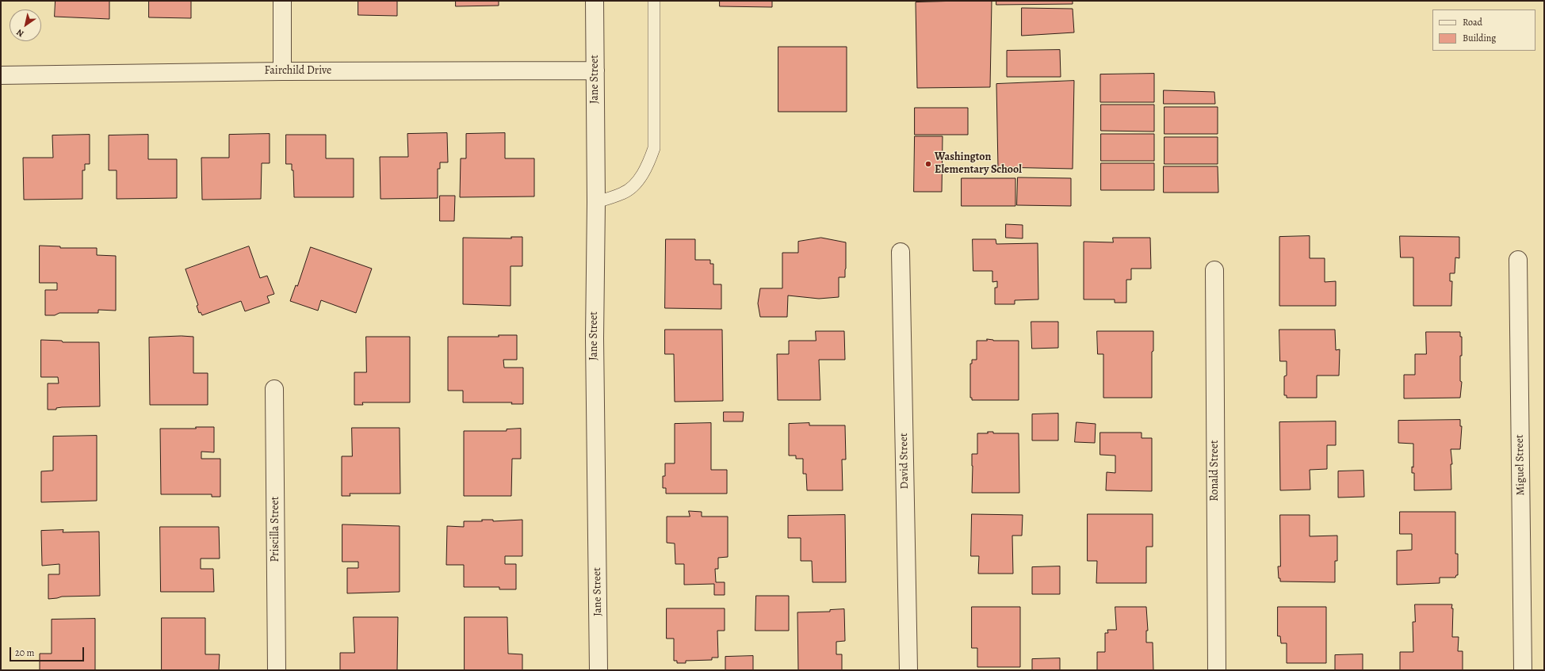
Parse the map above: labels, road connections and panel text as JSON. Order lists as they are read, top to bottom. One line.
{"streets":{"street":["Fairchild Drive","Jane Street","David Street","Miguel Street","Ronald Street","Priscilla Street"]},"crossings":[["Fairchild Drive","Jane Street"]],"places":["Washington Elementary School"],"legend":["Road","Building"],"scale_bar":"20 m","north":"bottom left"}
